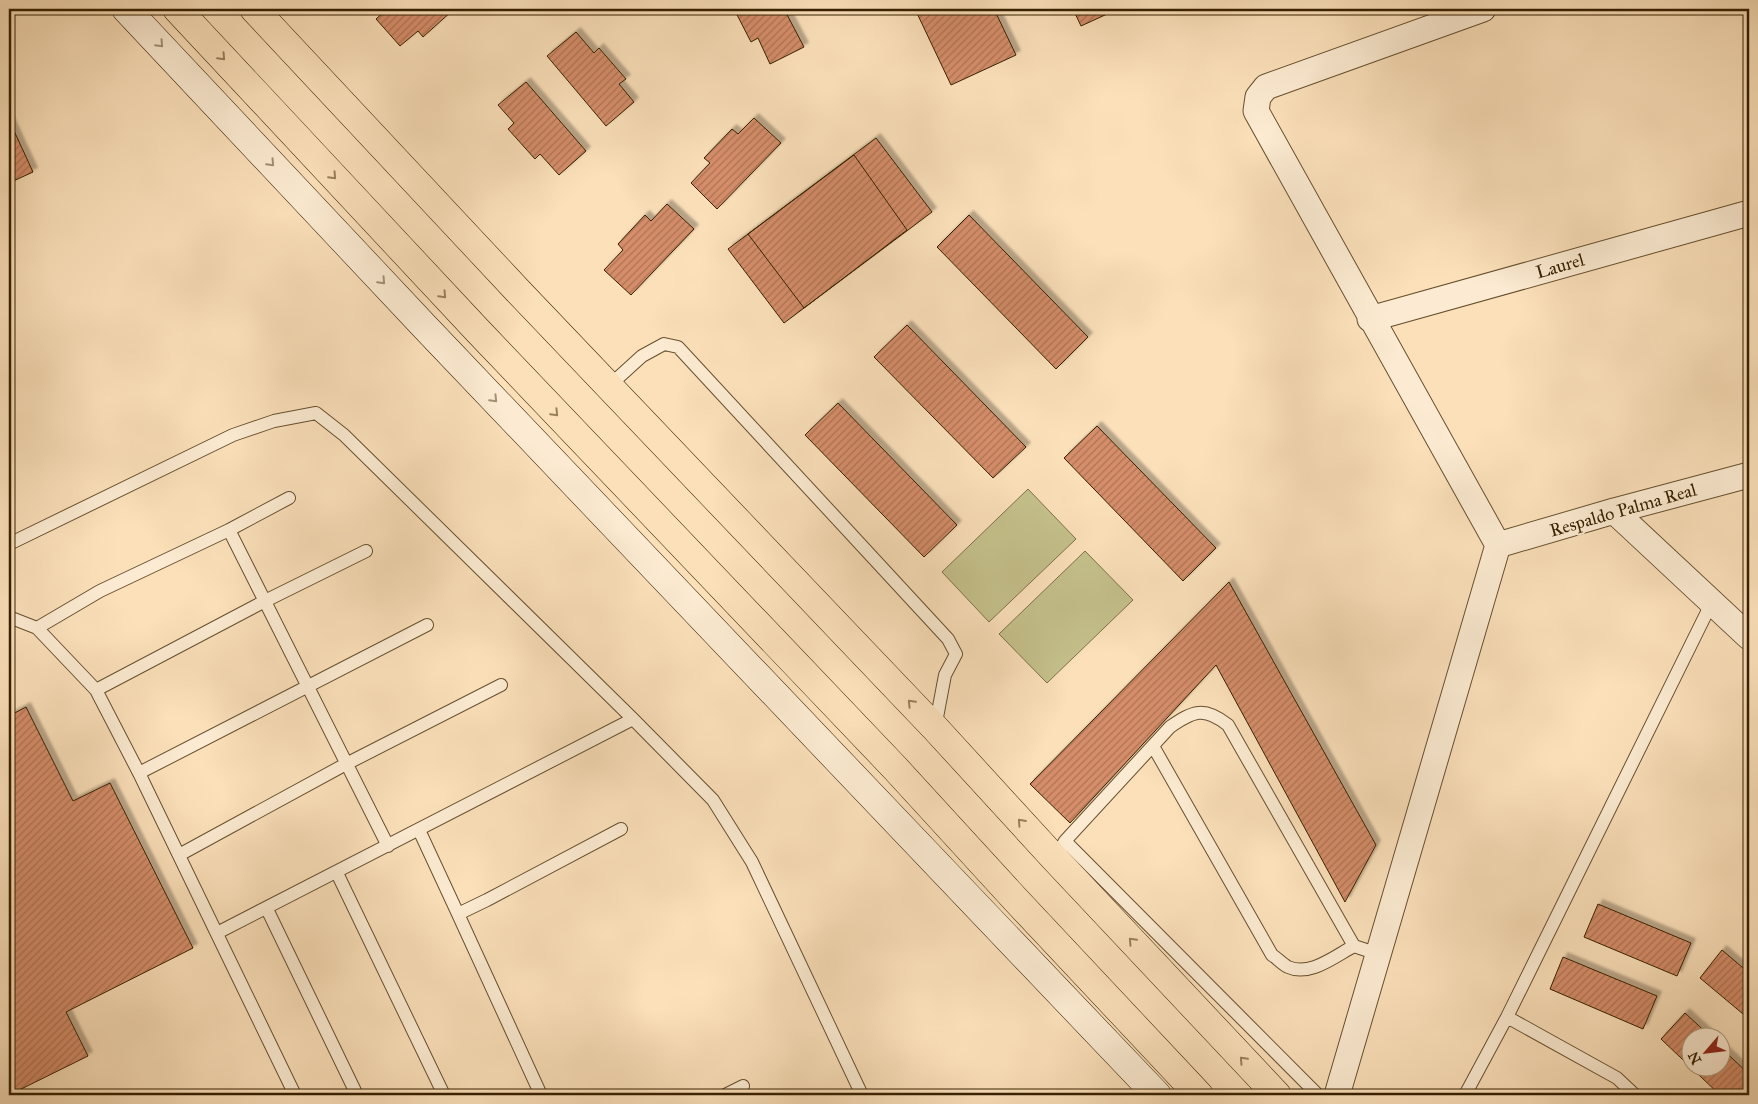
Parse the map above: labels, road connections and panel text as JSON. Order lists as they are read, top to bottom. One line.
{"streets":{"street":["Laurel","Respaldo Palma Real"]},"north":"bottom left"}
